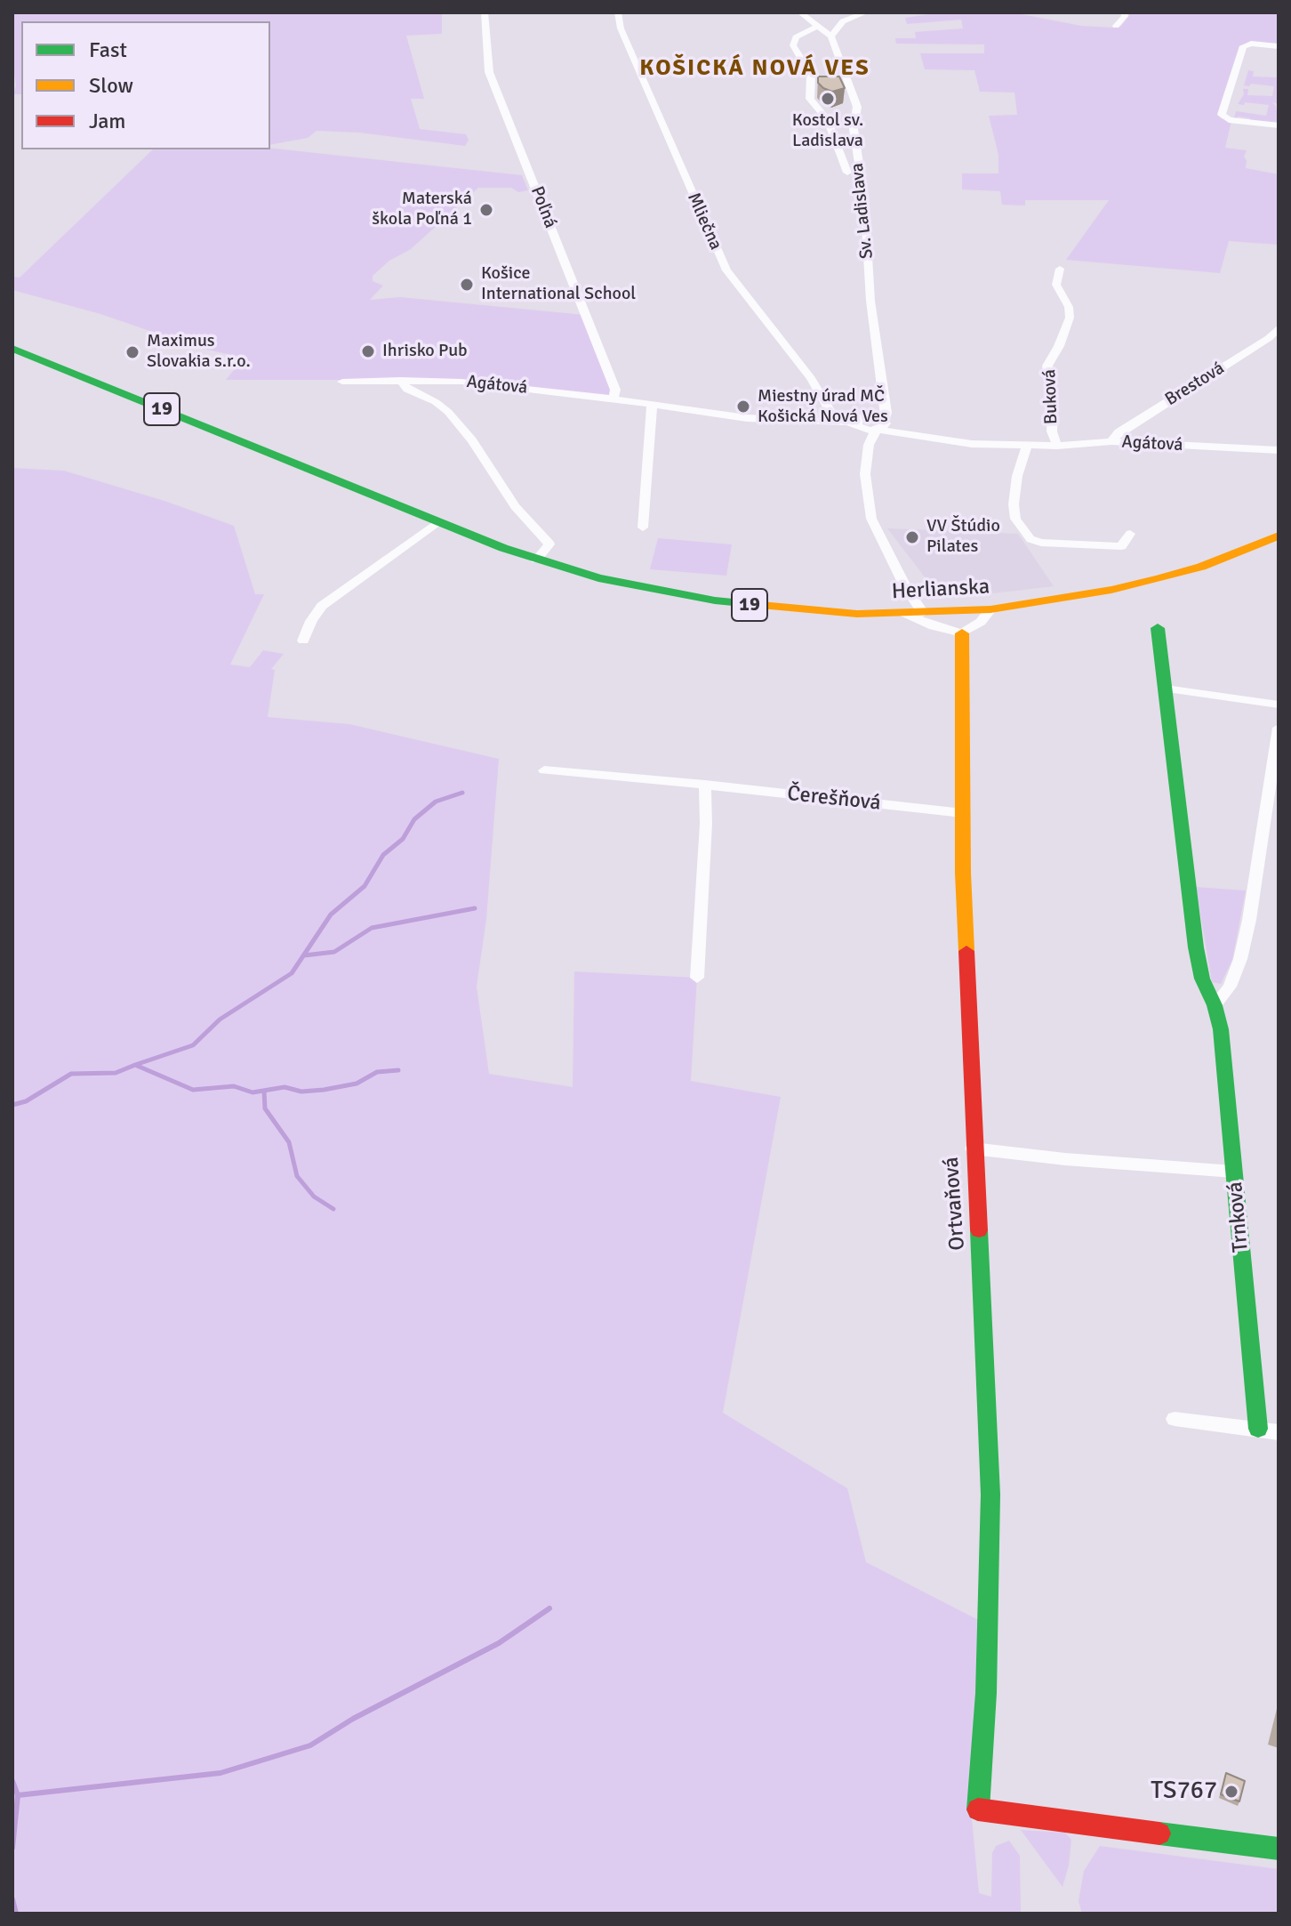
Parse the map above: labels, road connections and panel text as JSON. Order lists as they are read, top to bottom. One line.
{"streets":{"street":["Poľná","Sv. Ladislava","Mliečna","Brestová","Agátová","Buková","19","Herlianska","Čerešňová","Ortvaňová","Trnková"]},"crossings":[["Poľná","Agátová"],["Sv. Ladislava","Agátová"],["Mliečna","Agátová"],["Brestová","Agátová"],["Agátová","Buková"],["19","Herlianska"],["Čerešňová","Ortvaňová"]],"districts":["KOŠICKÁ NOVÁ VES"],"places":["Kostol sv. Ladislava","Materská škola Poľná 1","Košice International School","Ihrisko Pub","Maximus Slovakia s.r.o.","Miestny úrad MČ Košická Nová Ves","VV Štúdio Pilates","TS767"],"legend":["Fast","Slow","Jam"]}
